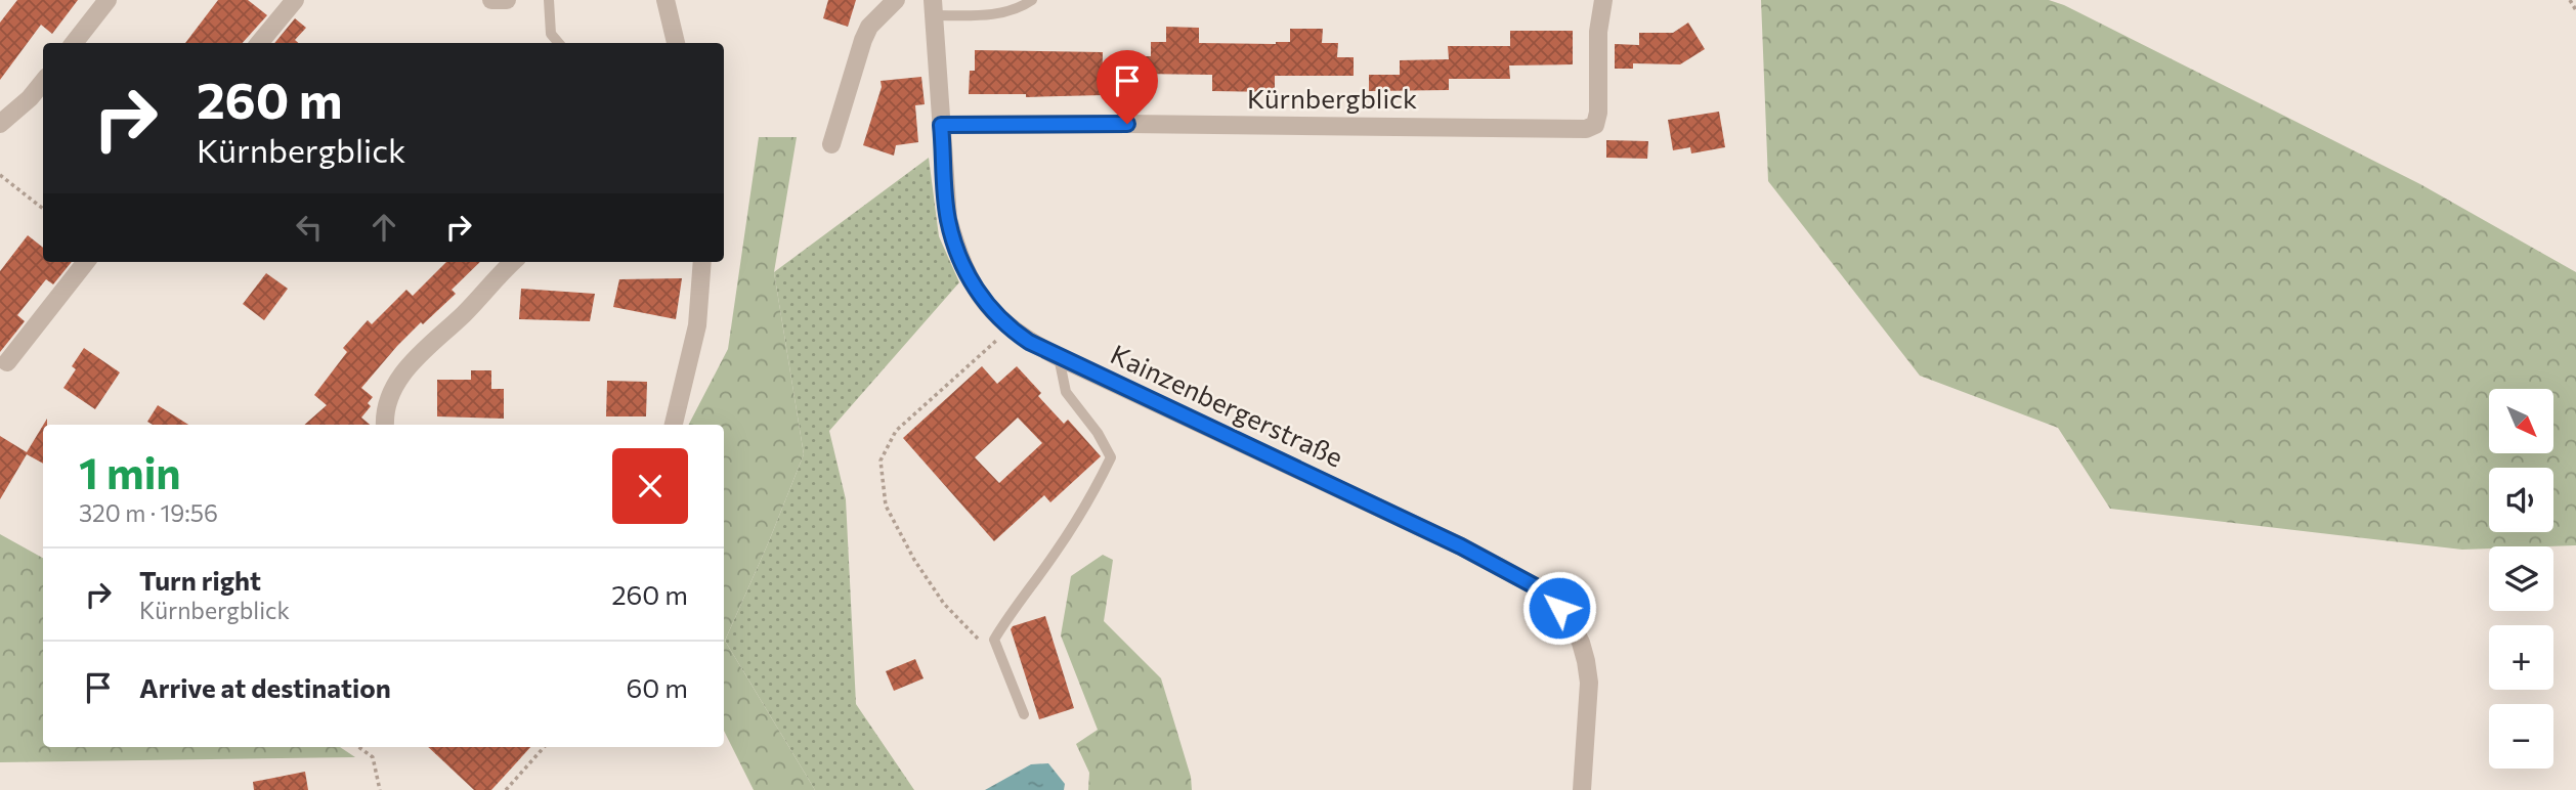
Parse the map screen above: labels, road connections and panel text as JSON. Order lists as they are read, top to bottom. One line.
{"streets":{"street":["Kürnbergblick","Kainzenbergerstraße"]},"crossings":[["Kürnbergblick","Kainzenbergerstraße"]],"north":"bottom right","page":{"turn":["260 m","Kürnbergblick"],"map_buttons":["+","−"],"heading":["1 min","320 m · 19:56"],"list":[{"name":"Turn right","note":"Kürnbergblick","value":"260 m"},{"name":"Arrive at destination","value":"60 m"}]}}
